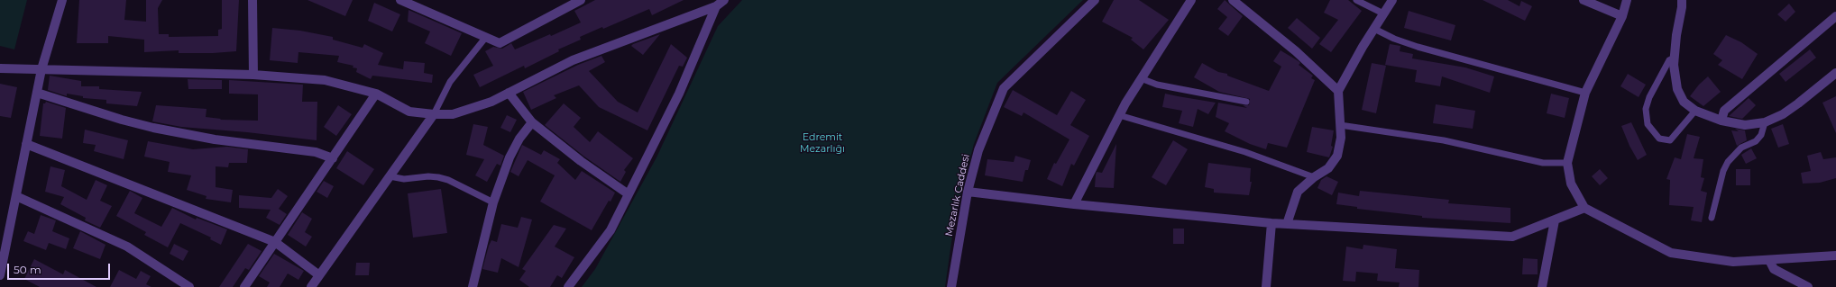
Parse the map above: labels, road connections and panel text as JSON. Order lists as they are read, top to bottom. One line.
{"streets":{"street":["Mezarlık Caddesi"]},"parks":["Edremit Mezarlığı"],"scale_bar":"50 m"}
